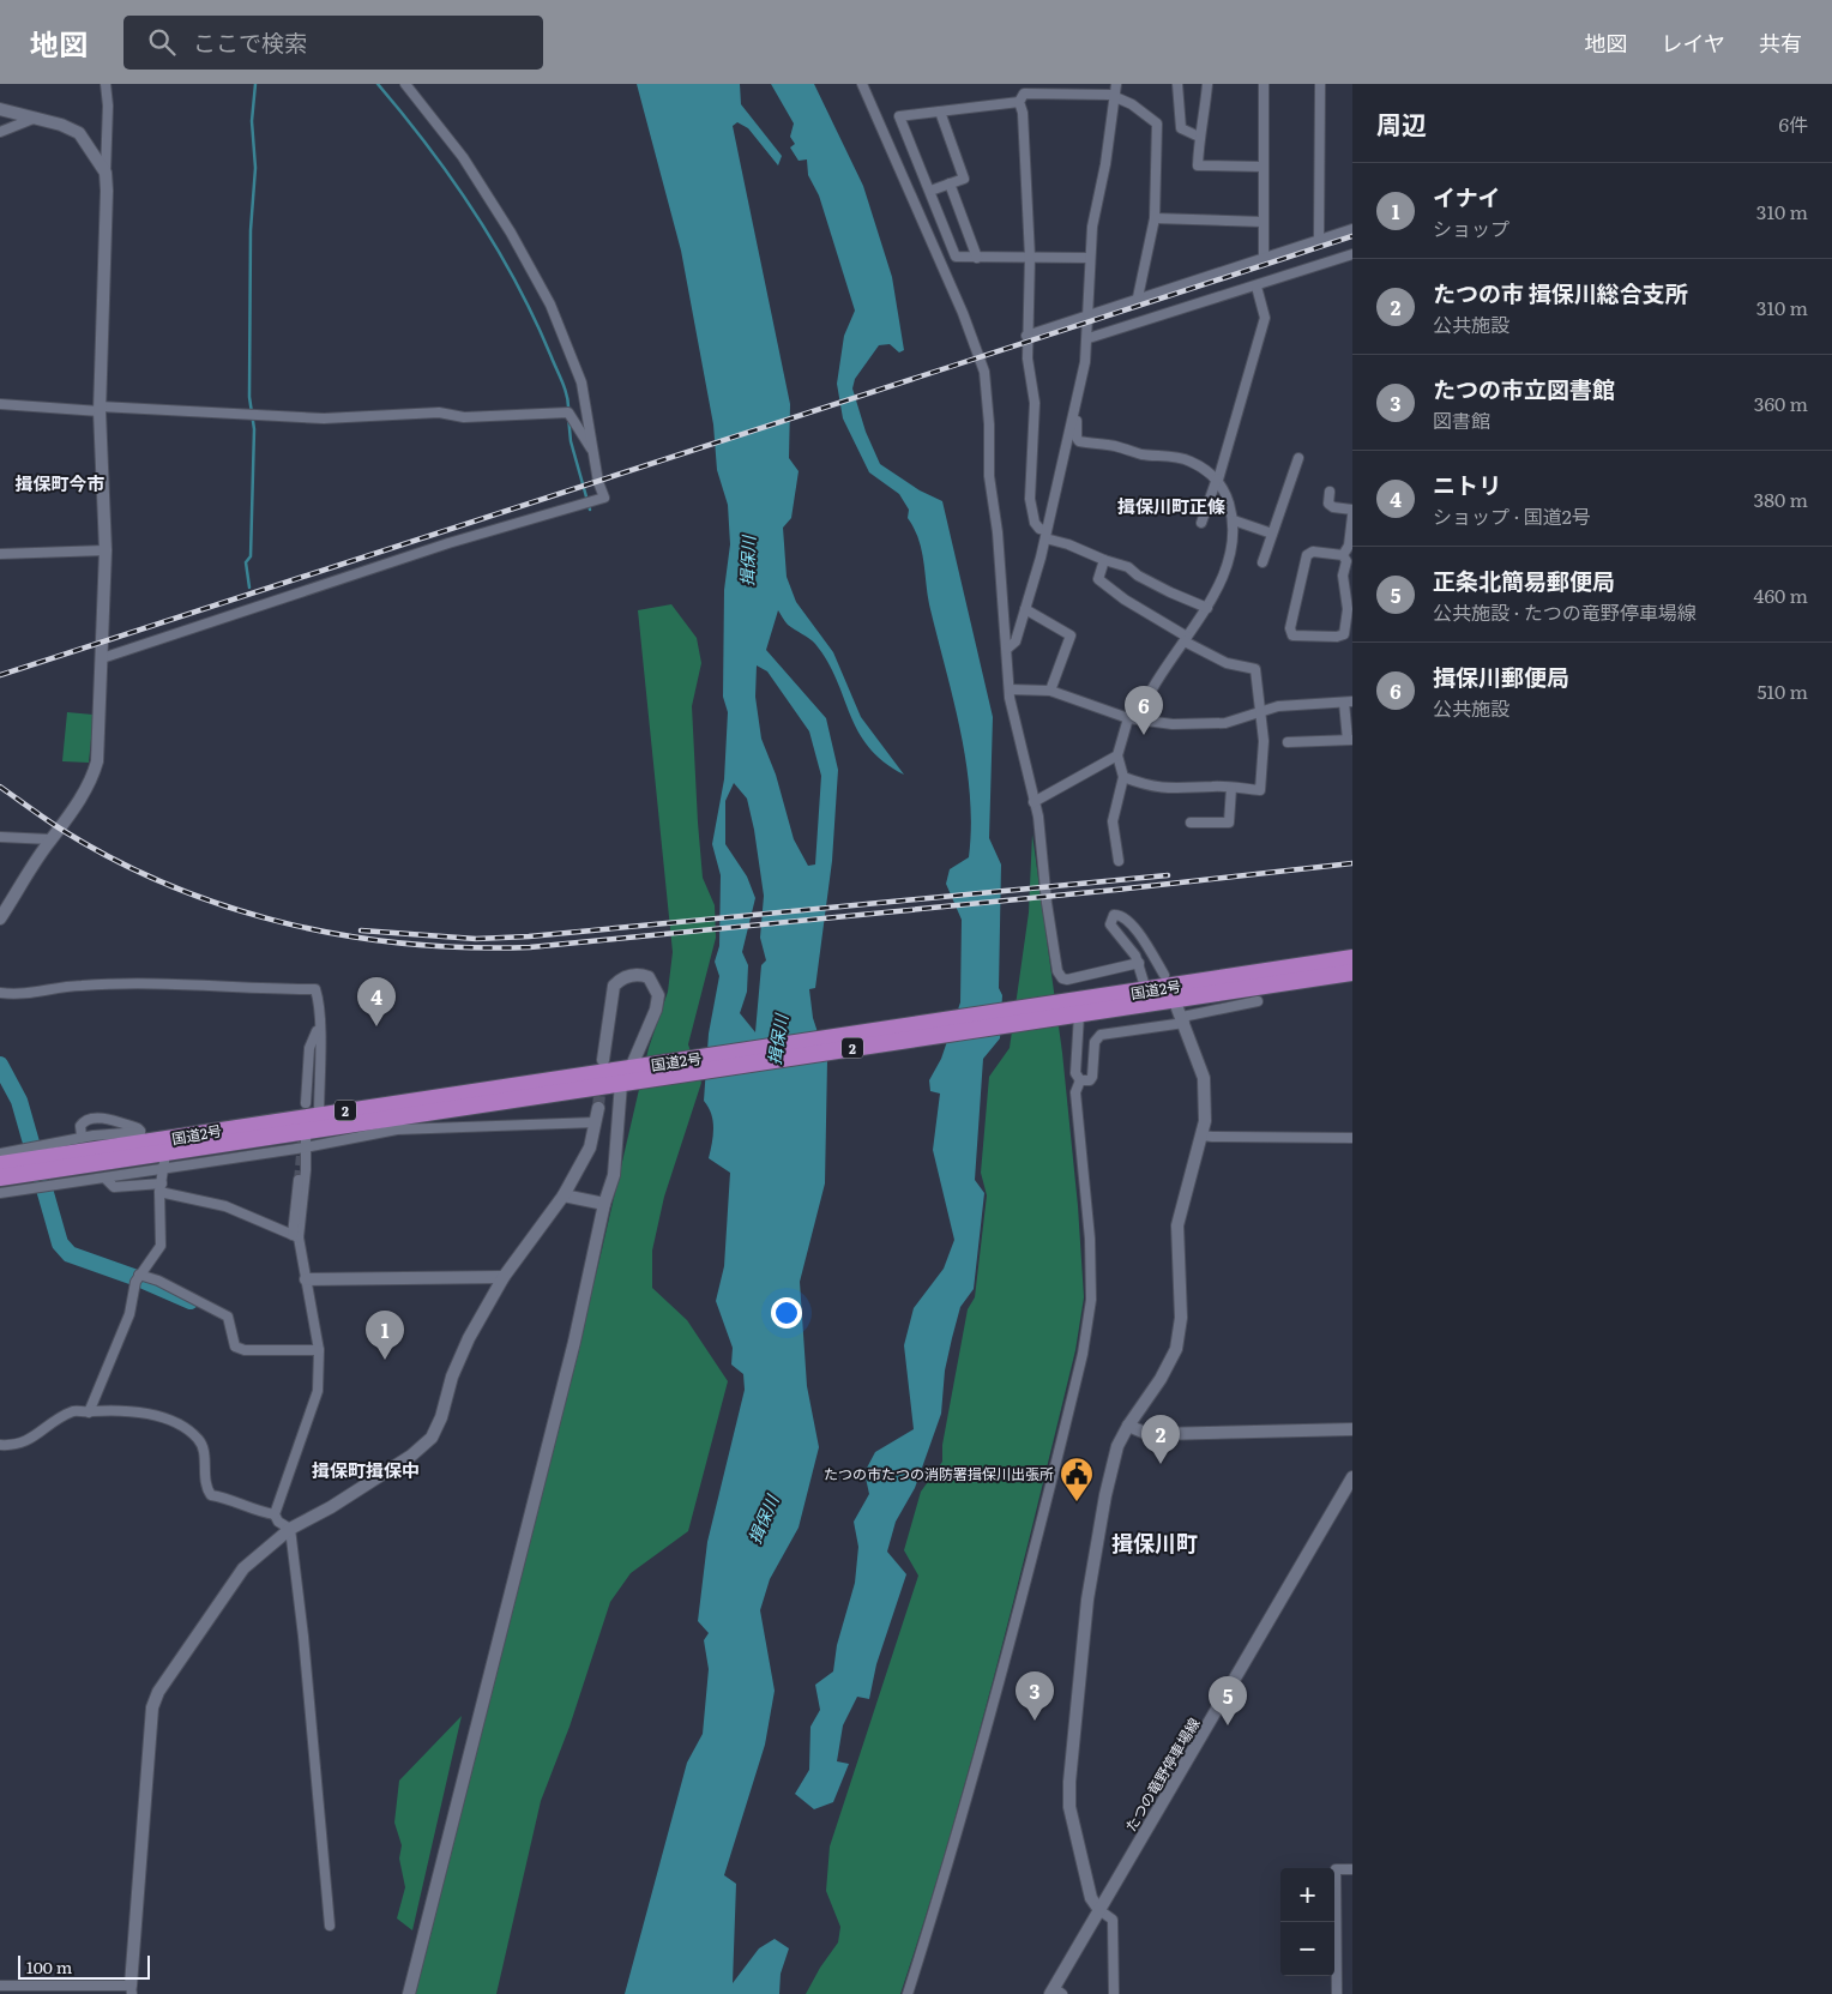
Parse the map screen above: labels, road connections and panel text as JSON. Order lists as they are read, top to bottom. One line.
{"streets":{"highway":["国道2号","2"],"street":["たつの竜野停車場線"]},"districts":["揖保町今市","揖保川町正條","揖保町揖保中","揖保川町"],"water":["揖保川"],"places":{"public building":["たつの市たつの消防署揖保川出張所"]},"scale_bar":"100 m","page":{"header":"地図","search":"ここで検索","nav":["地図","レイヤ","共有"],"heading":["周辺","6件"],"list":[{"mark":"1","name":"イナイ","note":"ショップ","value":"310 m"},{"mark":"2","name":"たつの市 揖保川総合支所","note":"公共施設","value":"310 m"},{"mark":"3","name":"たつの市立図書館","note":"図書館","value":"360 m"},{"mark":"4","name":"ニトリ","note":"ショップ · 国道2号","value":"380 m"},{"mark":"5","name":"正条北簡易郵便局","note":"公共施設 · たつの竜野停車場線","value":"460 m"},{"mark":"6","name":"揖保川郵便局","note":"公共施設","value":"510 m"}],"pins":["6","4","1","2","3","5"],"map_buttons":["+","−"],"scale":"100 m"}}
